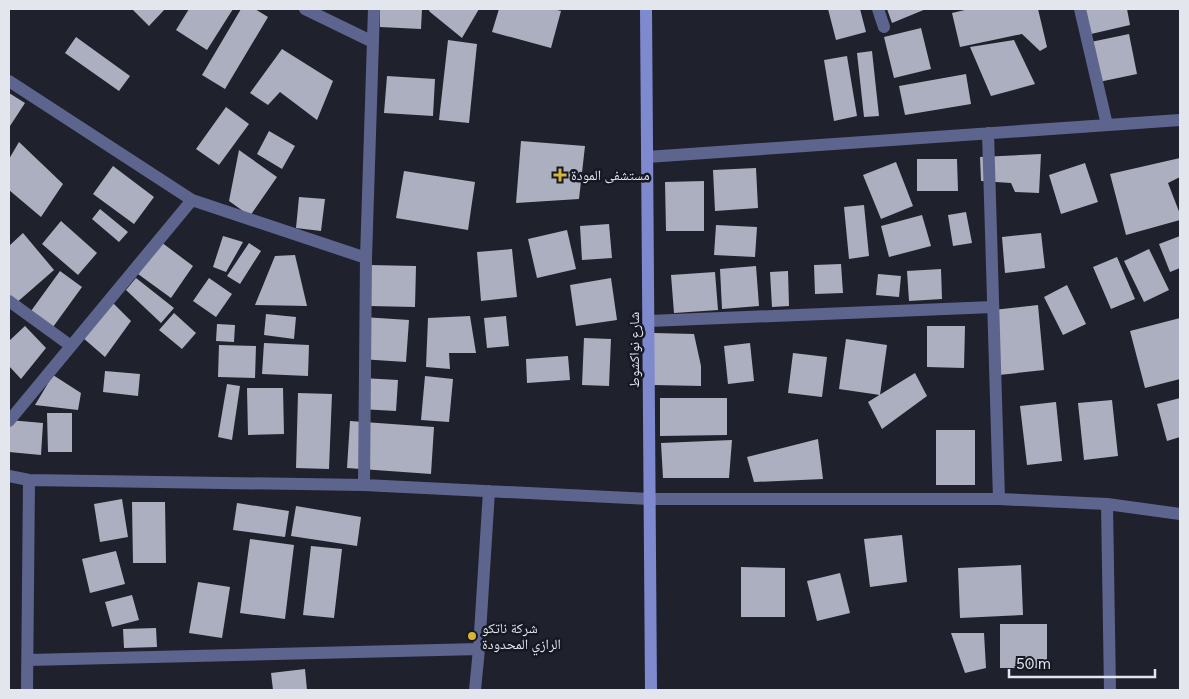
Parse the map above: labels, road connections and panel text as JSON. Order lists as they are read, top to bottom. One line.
{"streets":{"street":["شارع نواكشوط"]},"places":{"health":["مستشفى المودة"],"other":["شركة ناتكو الرازي المحدودة"]},"scale_bar":"50 m"}
